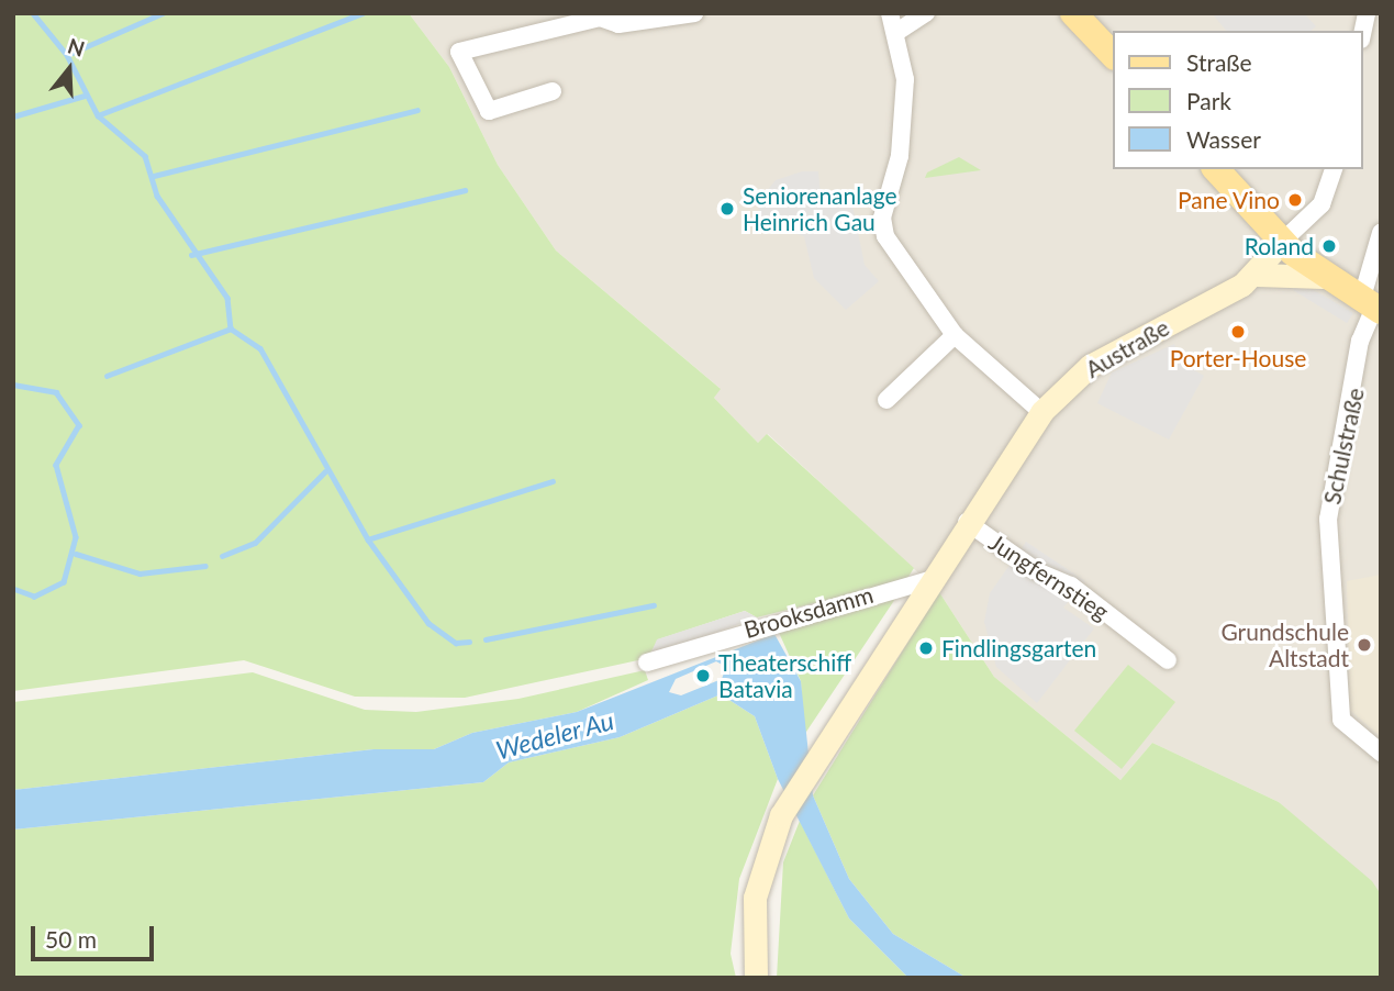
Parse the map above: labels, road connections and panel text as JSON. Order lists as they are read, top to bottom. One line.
{"streets":{"street":["Austraße","Schulstraße","Jungfernstieg","Brooksdamm"]},"crossings":[["Austraße","Jungfernstieg"],["Austraße","Brooksdamm"]],"water":["Wedeler Au"],"places":["Pane Vino","Seniorenanlage Heinrich Gau","Roland","Porter-House","Grundschule Altstadt","Findlingsgarten","Theaterschiff Batavia"],"legend":["Straße","Park","Wasser"],"scale_bar":"50 m","north":"top"}
